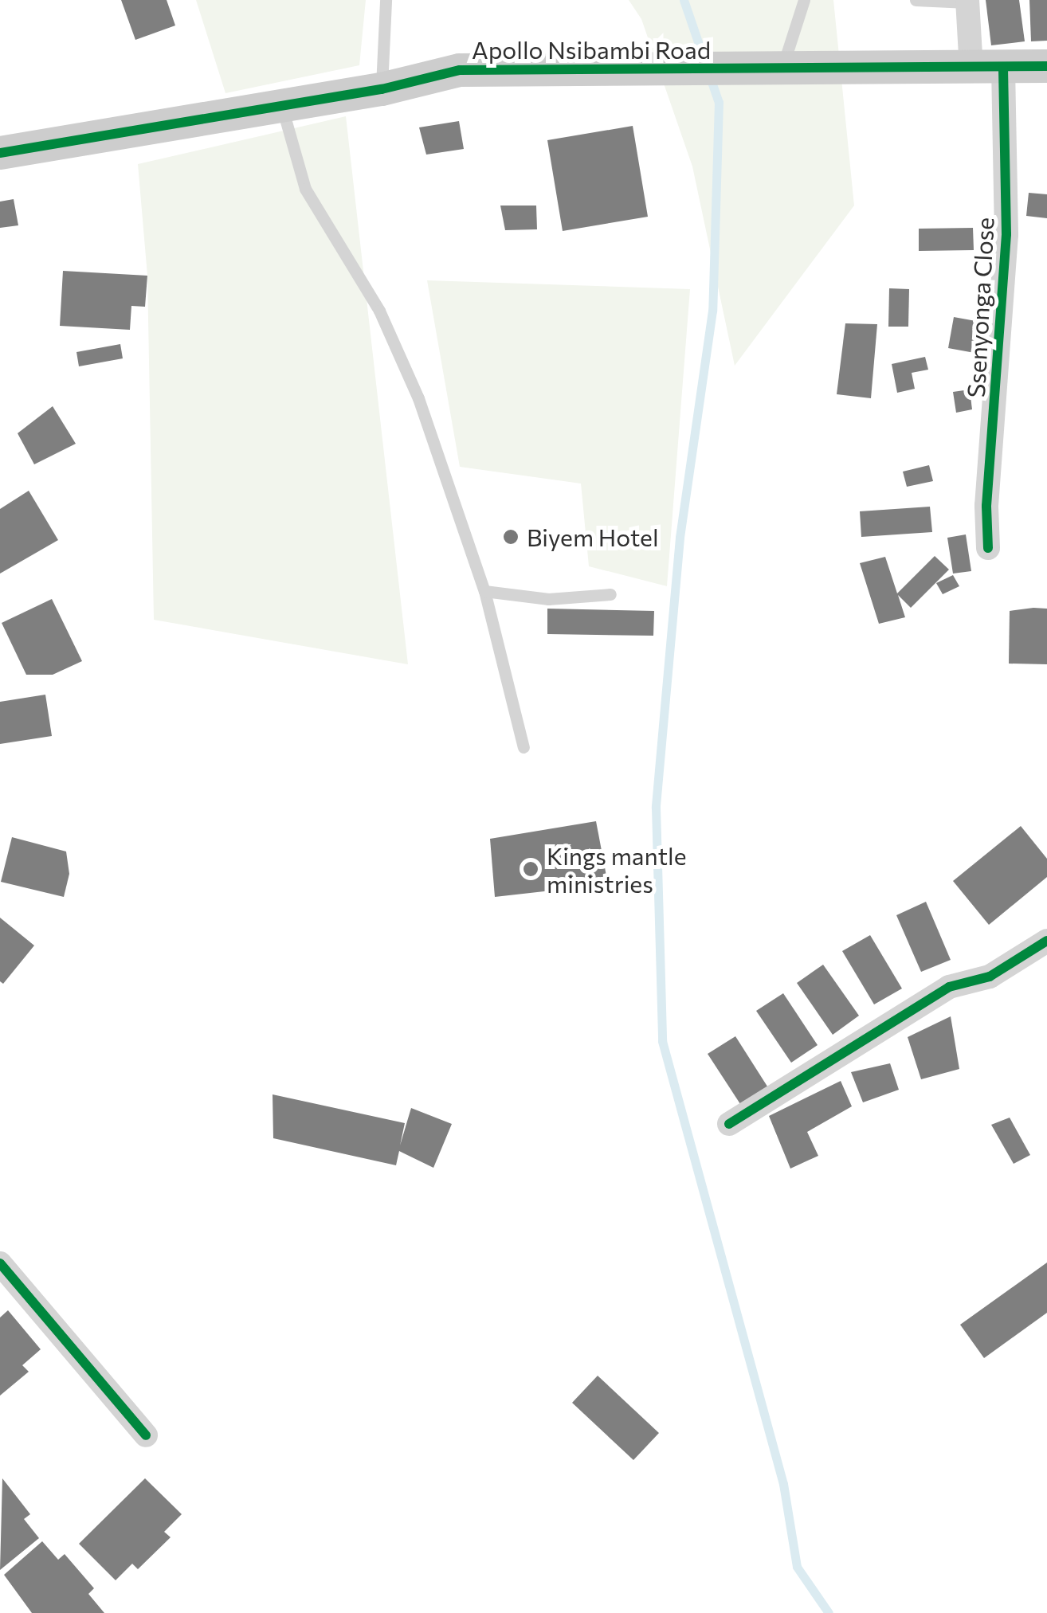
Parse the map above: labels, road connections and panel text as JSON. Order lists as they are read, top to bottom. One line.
{"streets":{"street":["Apollo Nsibambi Road","Ssenyonga Close"]},"crossings":[["Apollo Nsibambi Road","Ssenyonga Close"]],"places":["Biyem Hotel","Kings mantle ministries"]}
